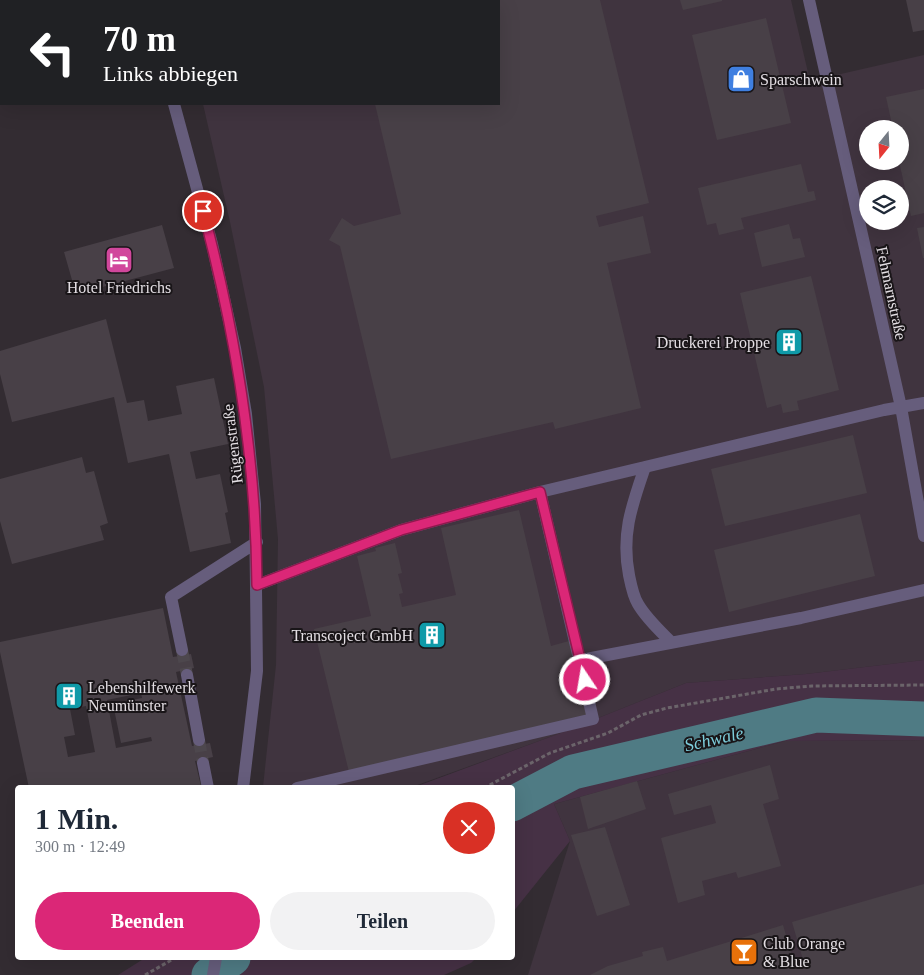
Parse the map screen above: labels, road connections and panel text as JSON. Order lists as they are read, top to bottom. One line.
{"streets":{"street":["Fehmarnstraße","Rügenstraße"]},"water":["Schwale"],"places":{"shop":["Sparschwein"],"hotel":["Hotel Friedrichs"],"building":["Druckerei Proppe","Transcoject GmbH","Lebenshilfewerk Neumünster"],"bar":["Club Orange & Blue"]},"north":"bottom","page":{"turn":["70 m","Links abbiegen"],"heading":["1 Min.","300 m · 12:49"],"buttons":["Beenden","Teilen"]}}
